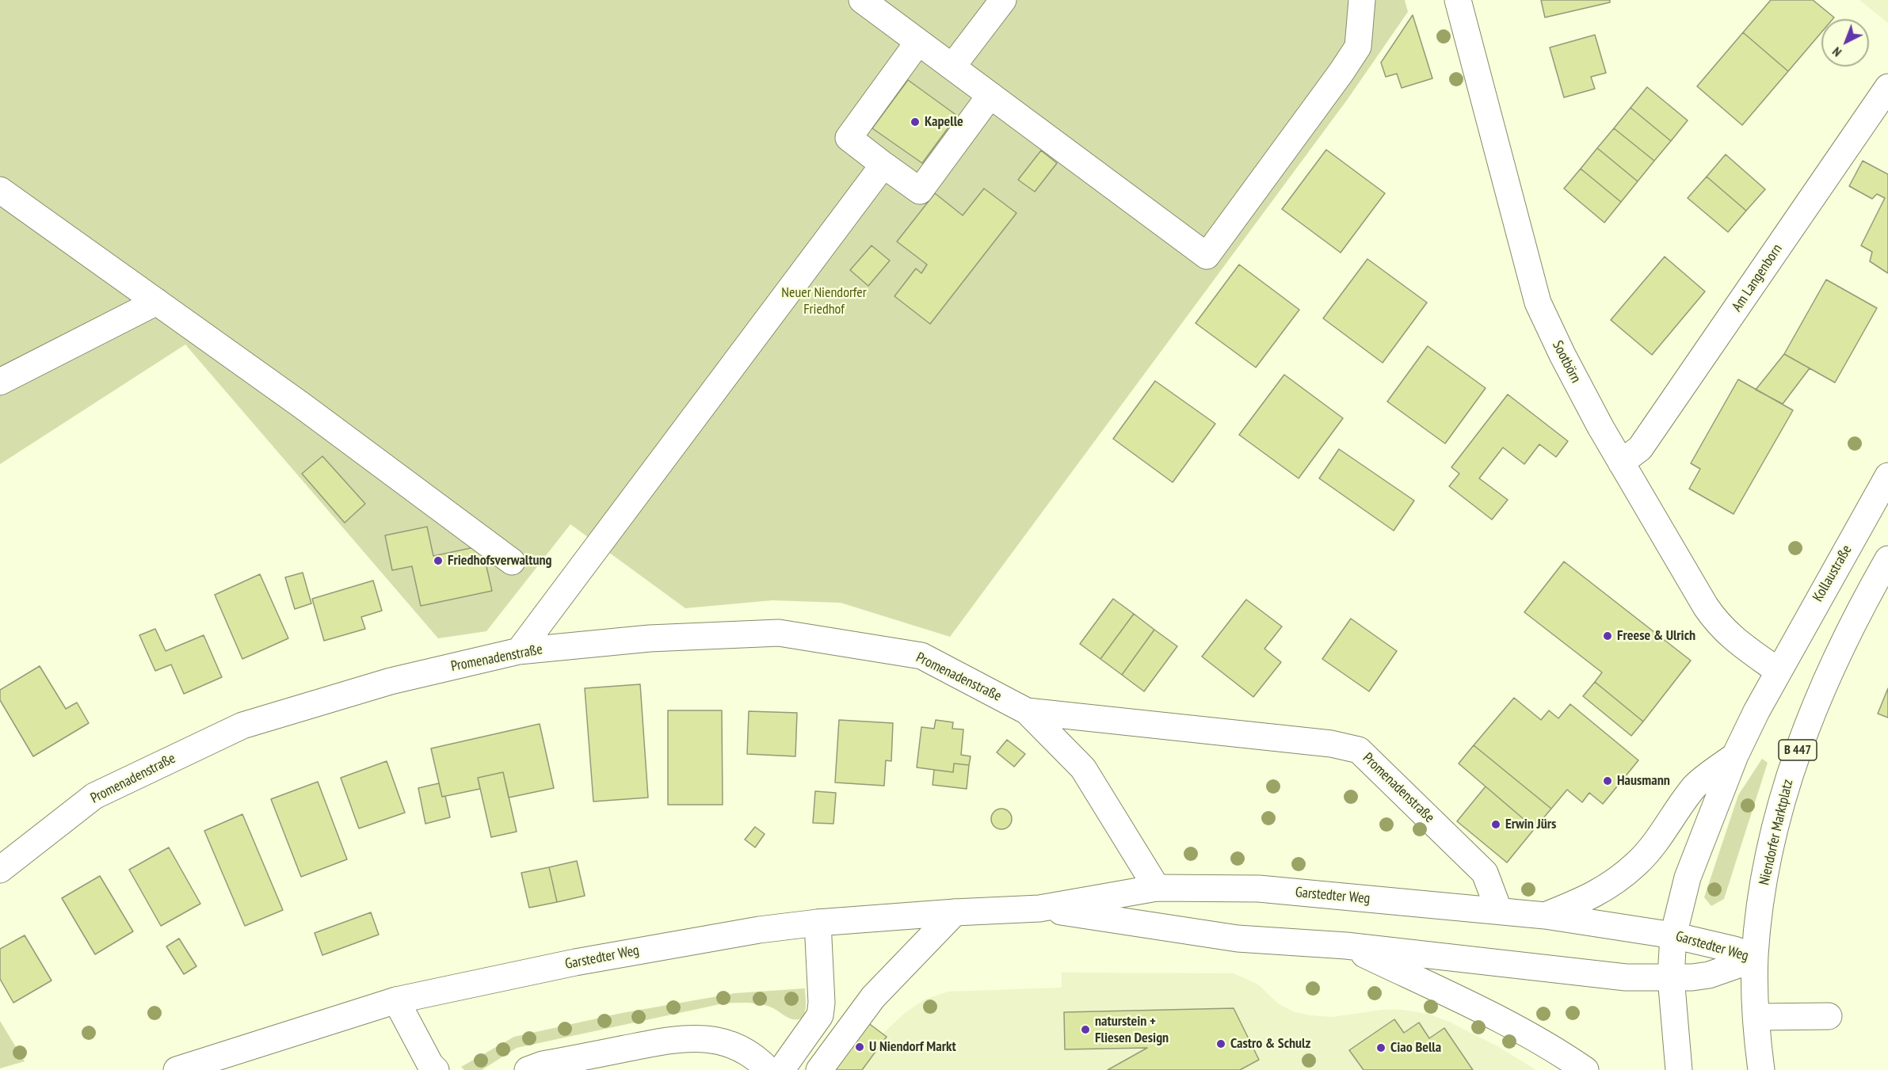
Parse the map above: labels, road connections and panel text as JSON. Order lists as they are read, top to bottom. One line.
{"streets":{"main road":["Am Langenborn","Sootbörn","Kollaustraße","Promenadenstraße","B 447","Niendorfer Marktplatz","Garstedter Weg"]},"crossings":[["Am Langenborn","Sootbörn"],["Sootbörn","Kollaustraße"],["Promenadenstraße","Garstedter Weg"],["Niendorfer Marktplatz","Garstedter Weg"]],"parks":["Neuer Niendorfer Friedhof"],"places":["Kapelle","Friedhofsverwaltung","Freese & Ulrich","Hausmann","Erwin Jürs","naturstein + Fliesen Design","Castro & Schulz","U Niendorf Markt","Ciao Bella"],"north":"bottom left"}
